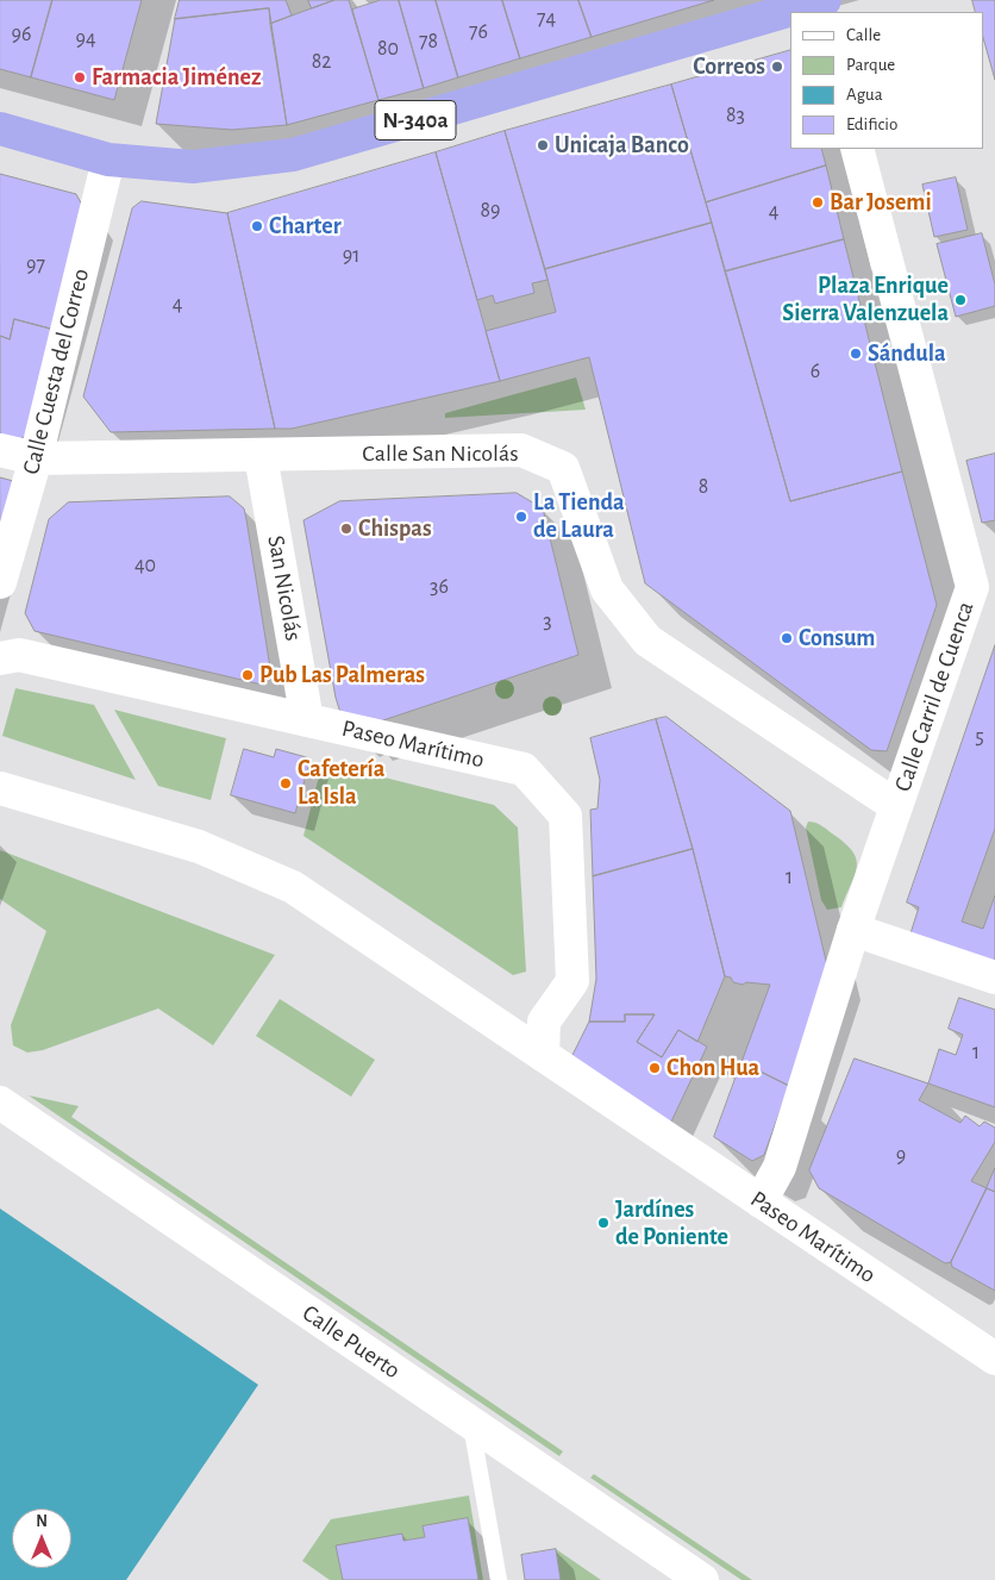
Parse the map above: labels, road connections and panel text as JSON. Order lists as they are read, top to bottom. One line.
{"streets":{"highway":["N-340a"],"street":["Calle Cuesta del Correo","Calle San Nicolás","San Nicolás","Calle Carril de Cuenca","Paseo Marítimo","Calle Puerto"]},"crossings":[["N-340a","Calle Cuesta del Correo"],["Calle Cuesta del Correo","Calle San Nicolás"],["Calle San Nicolás","San Nicolás"],["Calle San Nicolás","Calle Carril de Cuenca"],["San Nicolás","Paseo Marítimo"],["Calle Carril de Cuenca","Paseo Marítimo"]],"places":["Correos","Farmacia Jiménez","Unicaja Banco","Bar Josemi","Charter","Plaza Enrique Sierra Valenzuela","Sándula","La Tienda de Laura","Chispas","Consum","Pub Las Palmeras","Cafetería La Isla","Chon Hua","Jardínes de Poniente"],"house_numbers":["74","76","96","94","78","80","82","83","89","4","91","97","4","6","8","40","36","3","5","1","1","9"],"legend":["Calle","Parque","Agua","Edificio"],"north":"top"}
